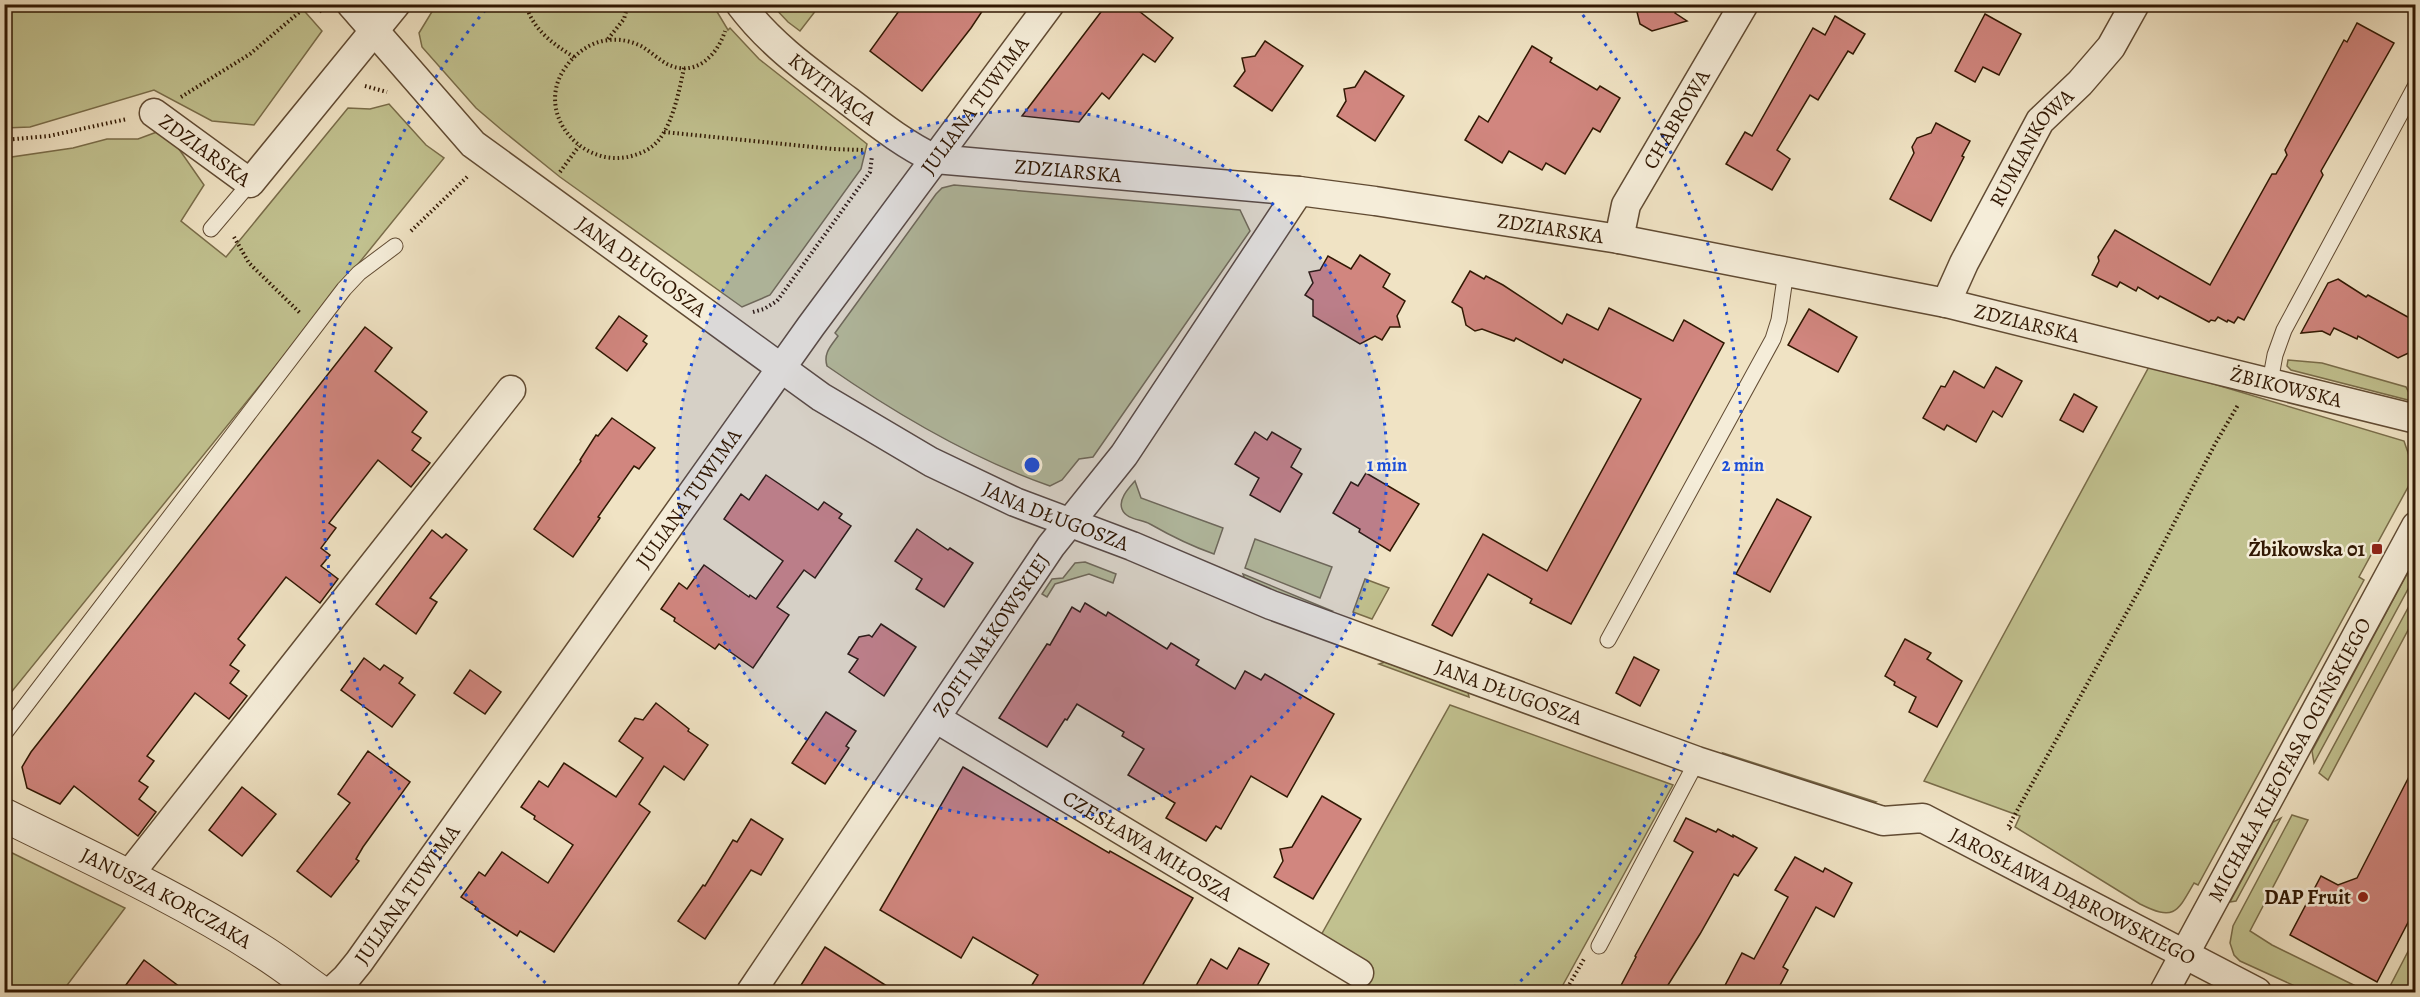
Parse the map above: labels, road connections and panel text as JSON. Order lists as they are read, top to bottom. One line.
{"streets":{"street":["KWITNĄCA","JULIANA TUWIMA","CHABROWA","ZDZIARSKA","RUMIANKOWA","JANA DŁUGOSZA","ŻBIKOWSKA","ZOFII NAŁKOWSKIEJ","MICHAŁA KLEOFASA OGIŃSKIEGO","CZESŁAWA MIŁOSZA","JAROSŁAWA DĄBROWSKIEGO","JANUSZA KORCZAKA"]},"crossings":[["KWITNĄCA","JULIANA TUWIMA"],["KWITNĄCA","ZDZIARSKA"],["JULIANA TUWIMA","ZDZIARSKA"],["JULIANA TUWIMA","JANA DŁUGOSZA"],["CHABROWA","ZDZIARSKA"],["ZDZIARSKA","RUMIANKOWA"],["ZDZIARSKA","JANA DŁUGOSZA"],["ZDZIARSKA","ŻBIKOWSKA"],["ZDZIARSKA","ZOFII NAŁKOWSKIEJ"],["JANA DŁUGOSZA","ZOFII NAŁKOWSKIEJ"],["JANA DŁUGOSZA","JAROSŁAWA DĄBROWSKIEGO"],["ZOFII NAŁKOWSKIEJ","CZESŁAWA MIŁOSZA"],["MICHAŁA KLEOFASA OGIŃSKIEGO","JAROSŁAWA DĄBROWSKIEGO"]],"places":{"transit":["Żbikowska 01"],"other":["DAP Fruit"]},"rings":["1 min","2 min"]}
